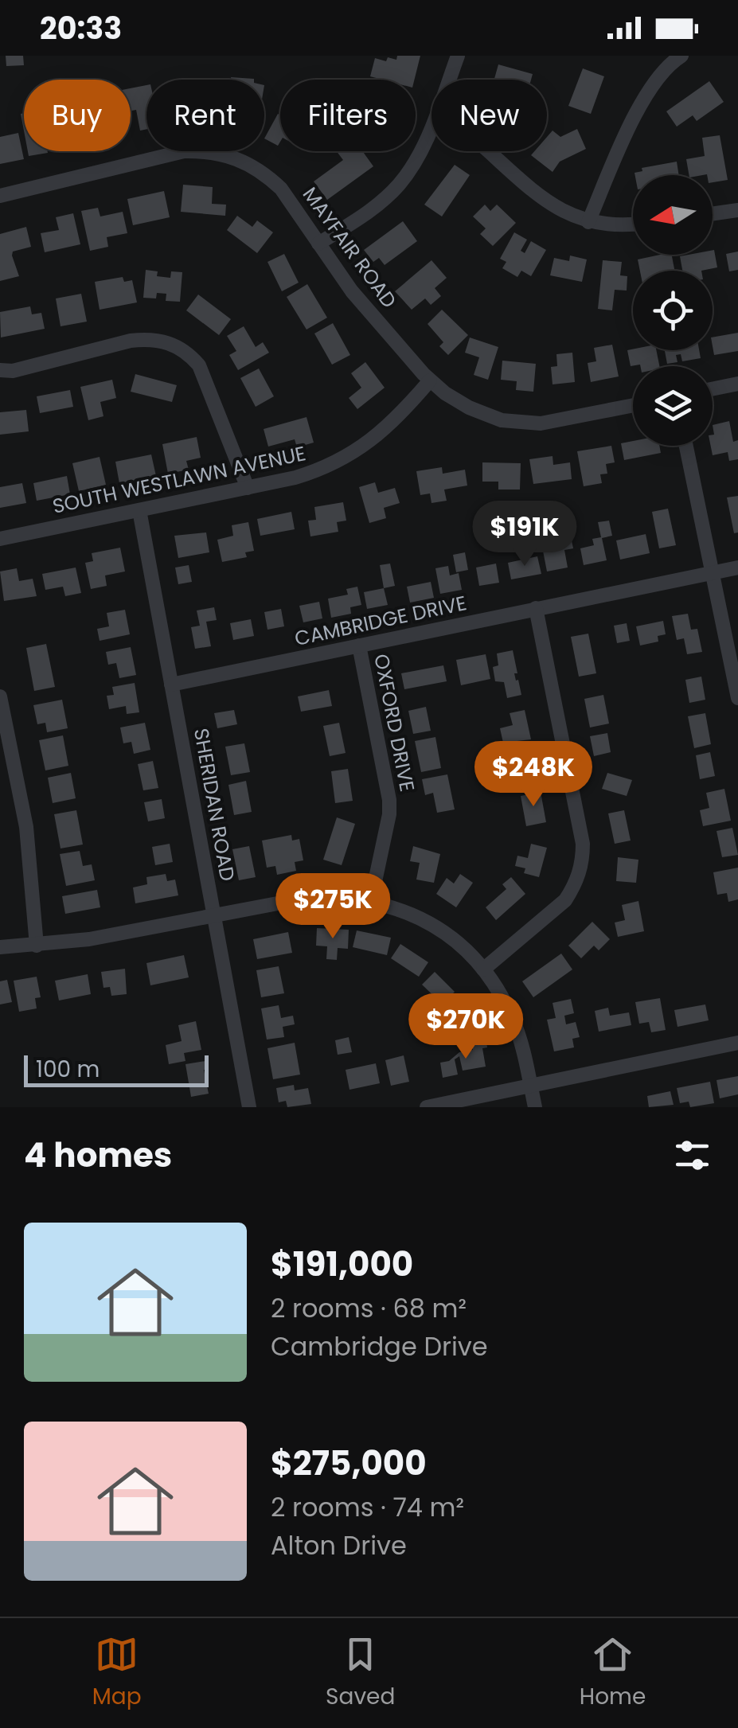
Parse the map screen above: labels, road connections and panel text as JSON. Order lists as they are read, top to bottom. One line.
{"streets":{"street":["MAYFAIR ROAD","SOUTH WESTLAWN AVENUE","CAMBRIDGE DRIVE","OXFORD DRIVE","SHERIDAN ROAD"]},"crossings":[["MAYFAIR ROAD","SOUTH WESTLAWN AVENUE"],["SOUTH WESTLAWN AVENUE","SHERIDAN ROAD"],["CAMBRIDGE DRIVE","OXFORD DRIVE"],["CAMBRIDGE DRIVE","SHERIDAN ROAD"]],"scale_bar":"100 m","north":"left","page":{"status":"20:33","chip":["Buy","Rent","Filters","New"],"price":["$191K","$248K","$275K","$270K"],"scale":"100 m","heading":"4 homes","list":[{"name":"$191,000","note":"2 rooms · 68 m² · Cambridge Drive"},{"name":"$275,000","note":"2 rooms · 74 m² · Alton Drive"}],"tabs":["Map","Saved","Home"]}}
